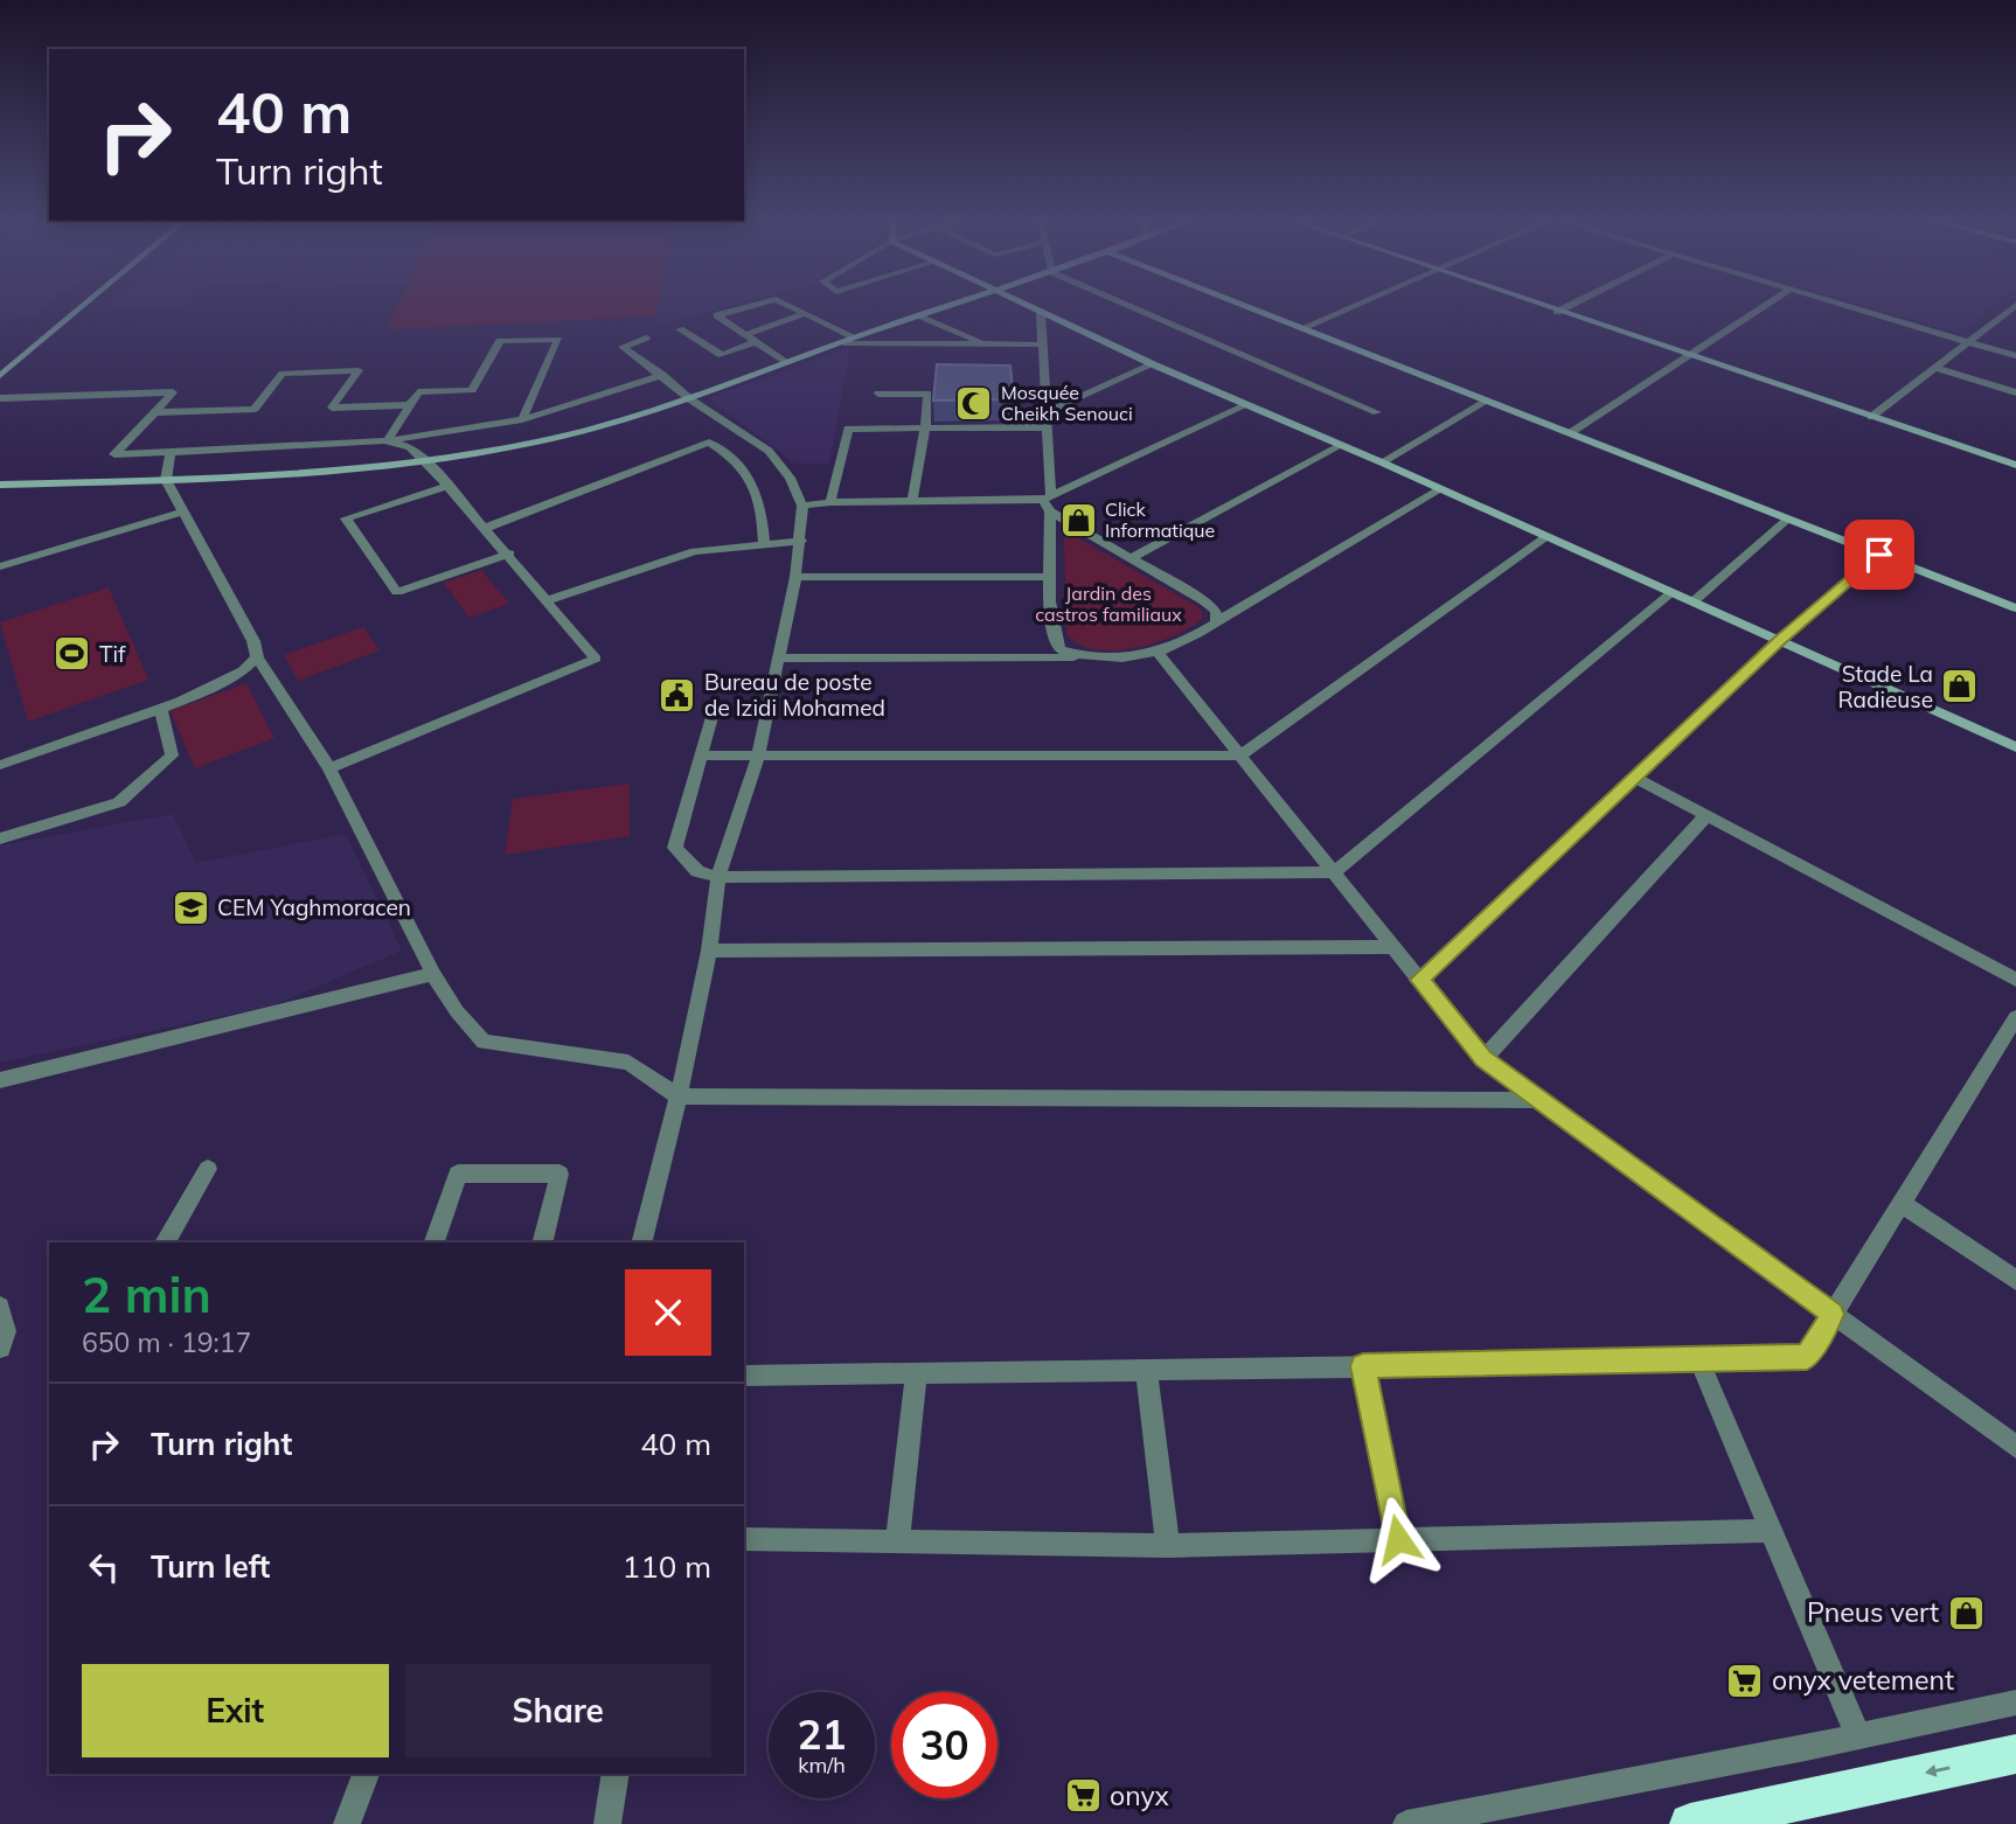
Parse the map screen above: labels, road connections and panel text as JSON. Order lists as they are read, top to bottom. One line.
{"parks":["Jardin des castros familiaux"],"places":{"mosque":["Mosquée Cheikh Senouci"],"shop":["Click Informatique","Stade La Radieuse","Pneus vert"],"sports":["Tif"],"public building":["Bureau de poste de Izidi Mohamed"],"school or university":["CEM Yaghmoracen"],"supermarket":["onyx vetement","onyx"]},"page":{"turn":["40 m","Turn right"],"heading":["2 min","650 m · 19:17"],"list":[{"name":"Turn right","value":"40 m"},{"name":"Turn left","value":"110 m"}],"buttons":["Exit","Share"],"speed":"21 km/h","limit":"30"}}
